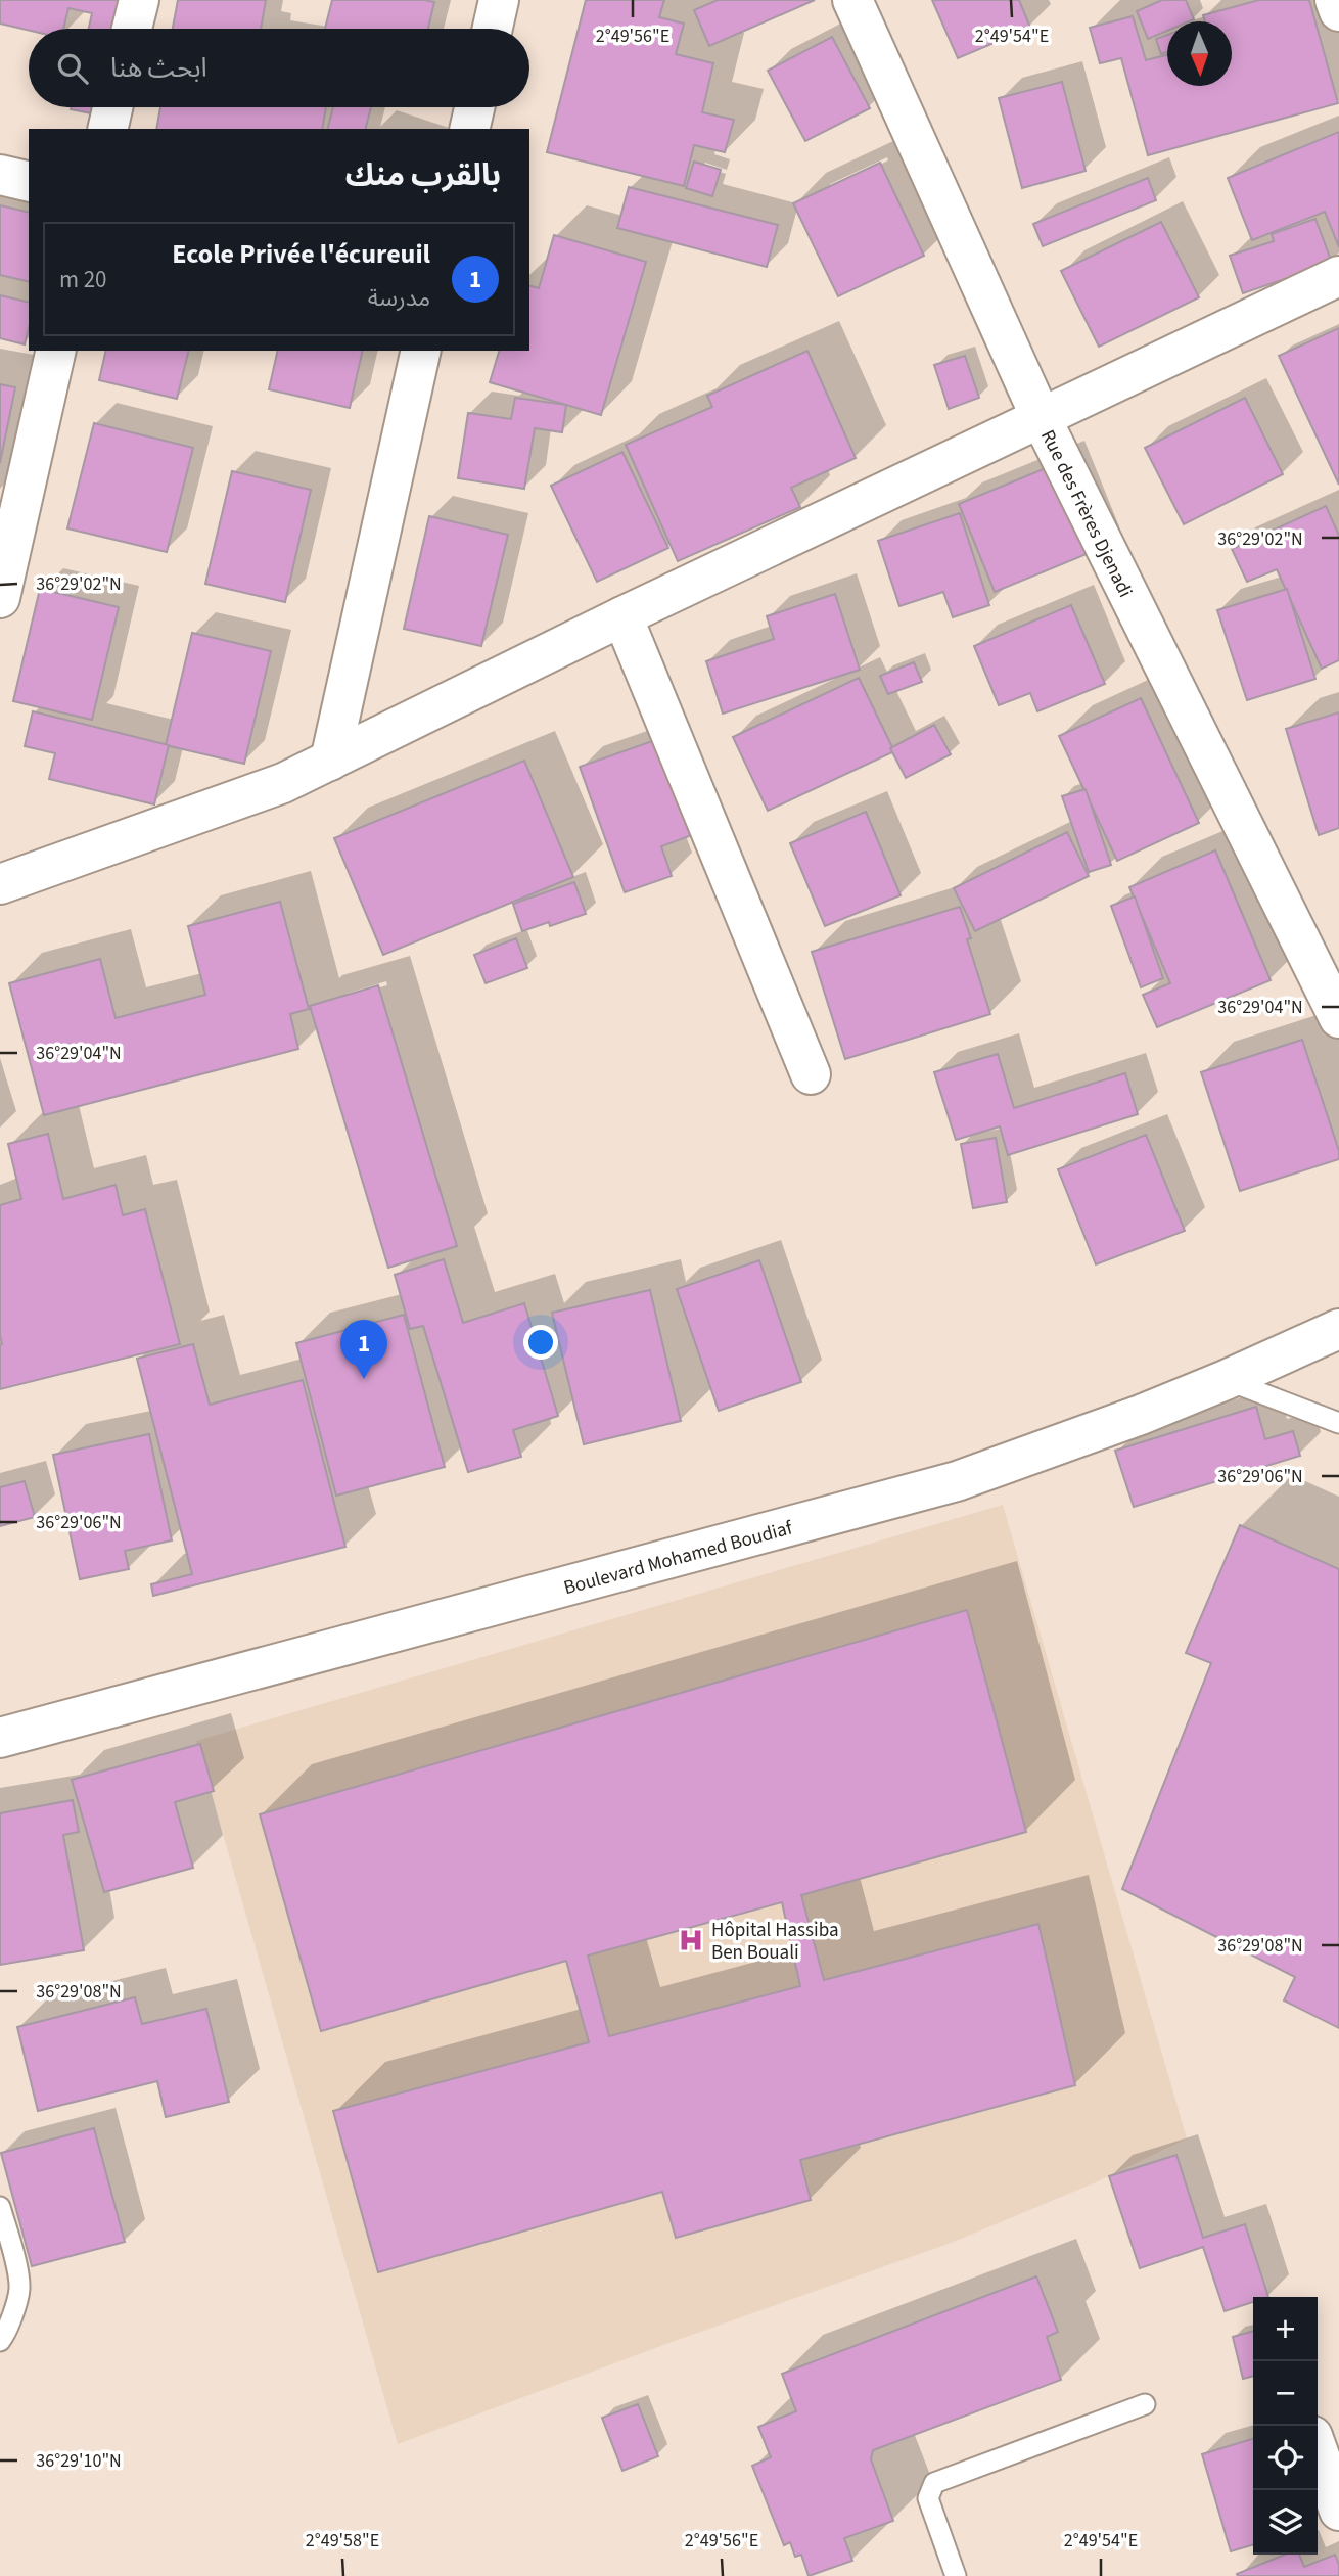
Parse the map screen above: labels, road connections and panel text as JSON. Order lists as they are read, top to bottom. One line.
{"streets":{"street":["Rue des Frères Djenadi","Boulevard Mohamed Boudiaf"]},"places":{"hospital":["Hôpital Hassiba Ben Bouali"]},"north":"bottom","page":{"search":"ابحث هنا","heading":"بالقرب منك","list":[{"mark":"1","name":"Ecole Privée l'écureuil","note":"مدرسة","value":"20 m"}],"pins":"1","map_buttons":["+","−"]},"coordinates":["2°49'56\"E","2°49'54\"E","36°29'02\"N","36°29'04\"N","36°29'06\"N","36°29'08\"N","36°29'10\"N","2°49'58\"E"]}
